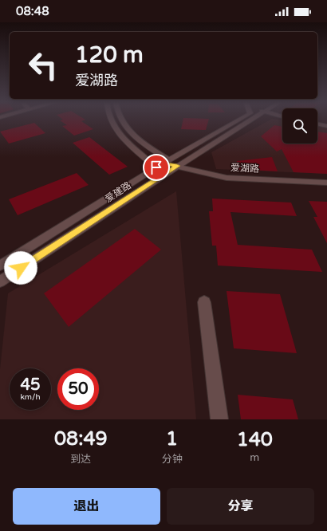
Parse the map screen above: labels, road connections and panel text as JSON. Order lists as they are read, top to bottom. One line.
{"streets":{"main road":["爱湖路","爱建路"]},"crossings":[["爱湖路","爱建路"]],"page":{"status":"08:48","turn":["120 m","爱湖路"],"speed":"45 km/h","limit":"50","eta":["08:49","到达","1","分钟","140","m"],"buttons":["退出","分享"]}}
